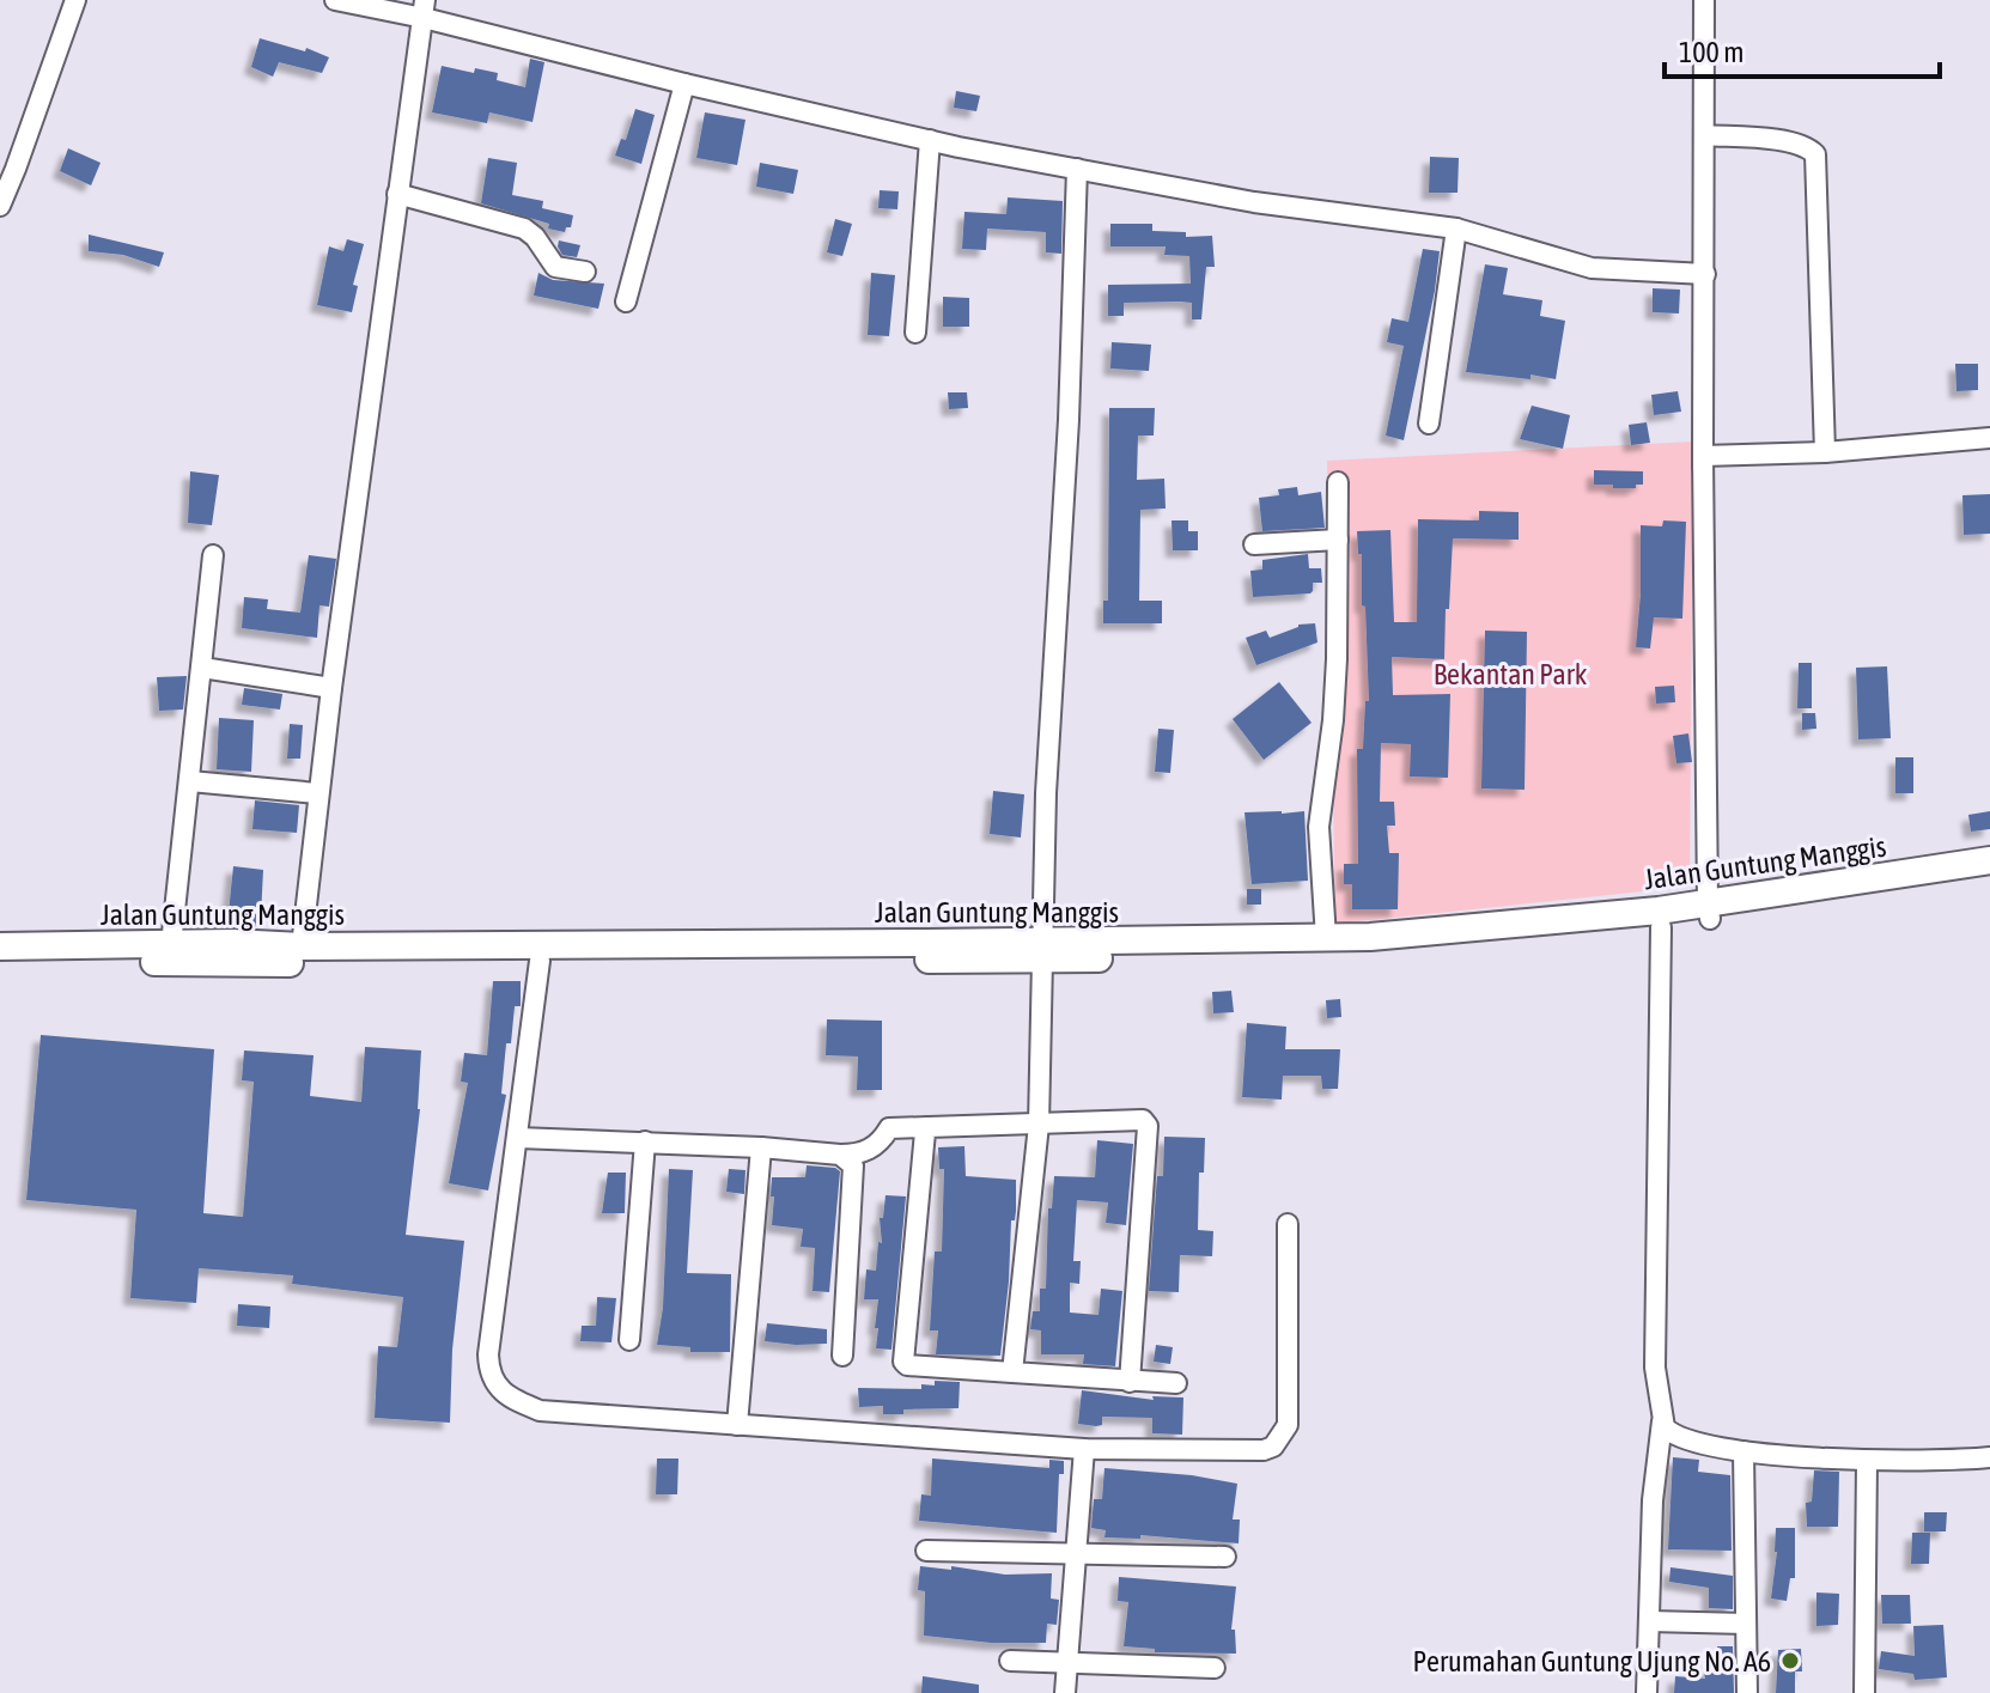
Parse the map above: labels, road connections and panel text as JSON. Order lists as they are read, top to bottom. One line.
{"streets":{"street":["Jalan Guntung Manggis"]},"parks":["Bekantan Park"],"places":["Perumahan Guntung Ujung No. A6"],"scale_bar":"100 m"}
